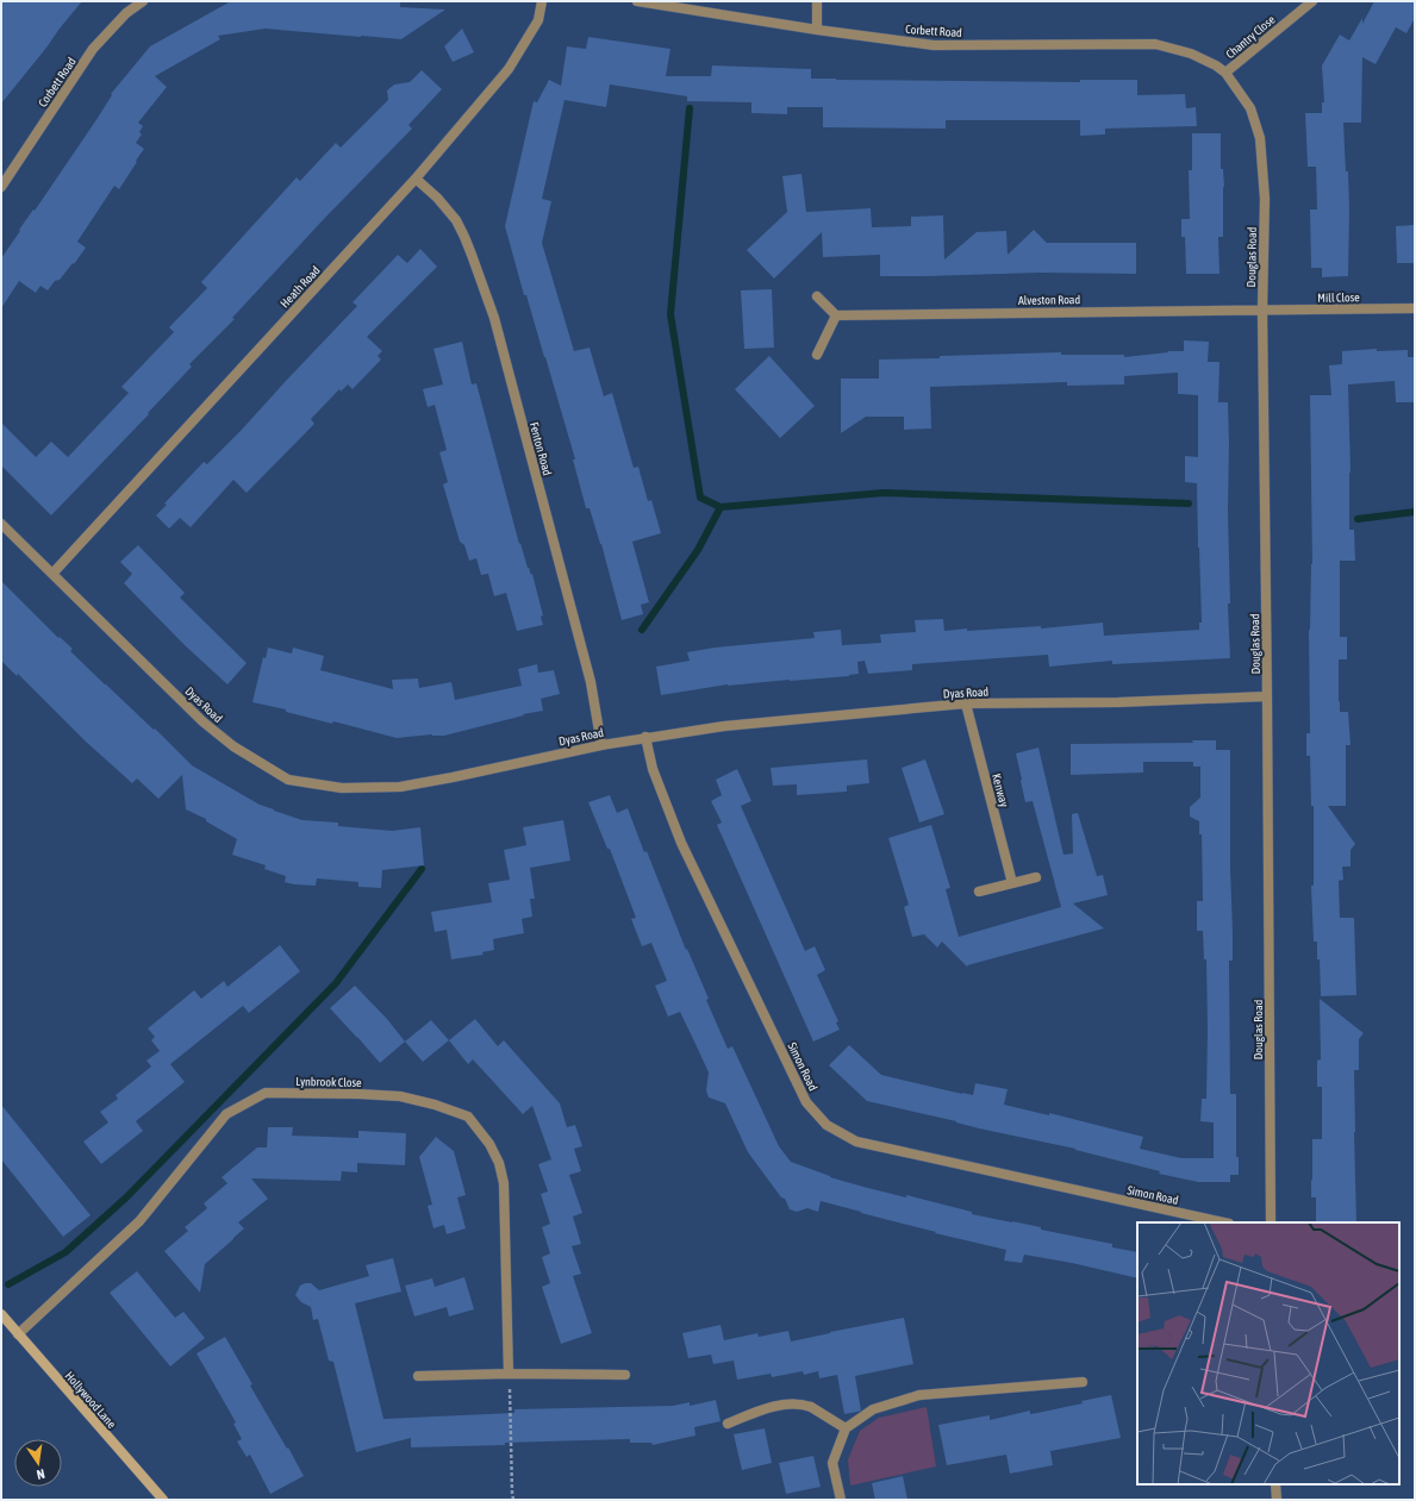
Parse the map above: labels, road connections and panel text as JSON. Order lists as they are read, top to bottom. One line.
{"streets":{"street":["Corbett Road","Chantry Close","Douglas Road","Heath Road","Mill Close","Alveston Road","Fenton Road","Dyas Road","Kenway","Simon Road","Lynbrook Close","Hollywood Lane"]},"crossings":[["Corbett Road","Chantry Close"],["Corbett Road","Douglas Road"],["Chantry Close","Douglas Road"],["Douglas Road","Mill Close"],["Douglas Road","Alveston Road"],["Douglas Road","Dyas Road"],["Heath Road","Fenton Road"],["Heath Road","Dyas Road"],["Mill Close","Alveston Road"],["Fenton Road","Dyas Road"],["Dyas Road","Kenway"],["Dyas Road","Simon Road"],["Lynbrook Close","Hollywood Lane"]],"north":"bottom"}
